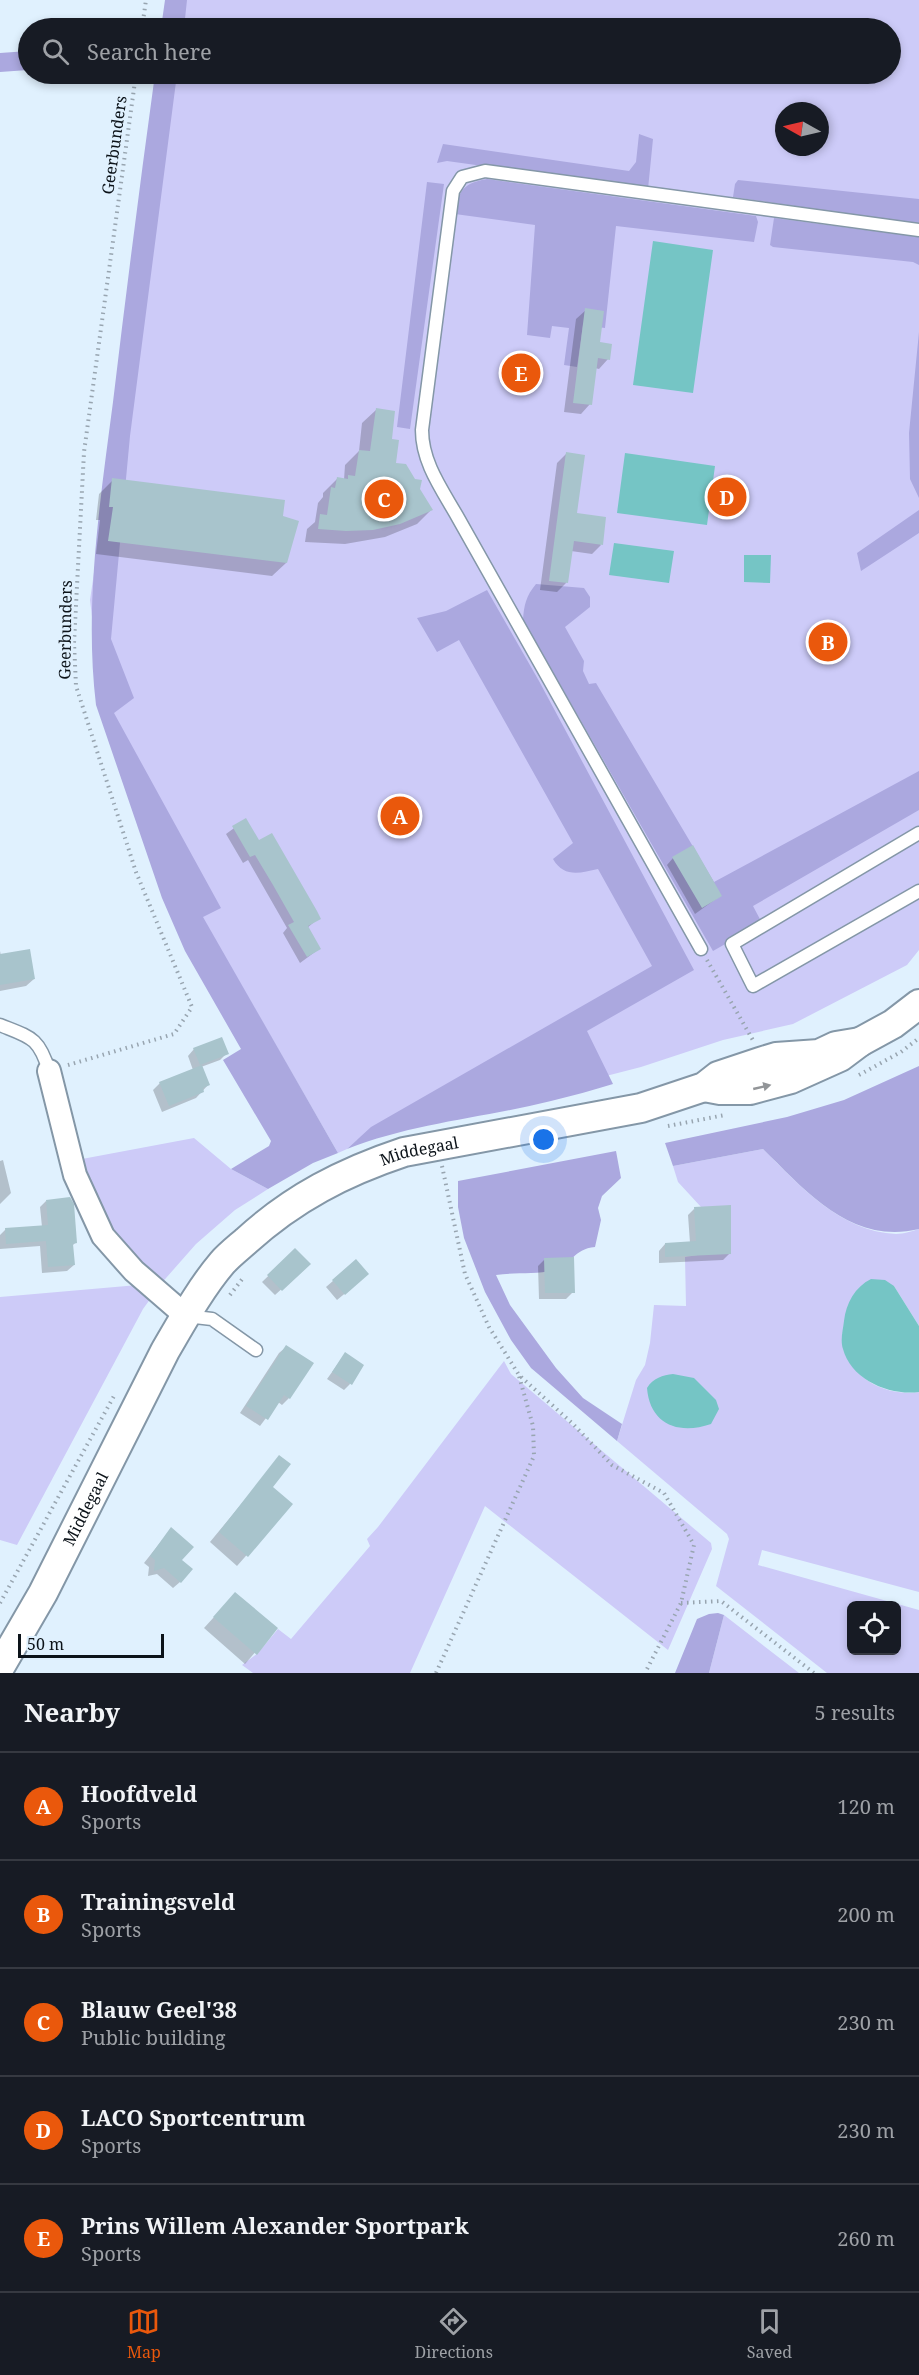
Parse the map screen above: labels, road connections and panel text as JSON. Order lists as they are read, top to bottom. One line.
{"streets":{"street":["Middegaal"],"path":["Geerbunders"]},"scale_bar":"50 m","north":"left","page":{"search":"Search here","pins":["E","D","C","B","A"],"scale":"50 m","heading":["Nearby","5 results"],"list":[{"mark":"A","name":"Hoofdveld","note":"Sports","value":"120 m"},{"mark":"B","name":"Trainingsveld","note":"Sports","value":"200 m"},{"mark":"C","name":"Blauw Geel'38","note":"Public building","value":"230 m"},{"mark":"D","name":"LACO Sportcentrum","note":"Sports","value":"230 m"},{"mark":"E","name":"Prins Willem Alexander Sportpark","note":"Sports","value":"260 m"}],"nav":["Map","Directions","Saved"]}}
